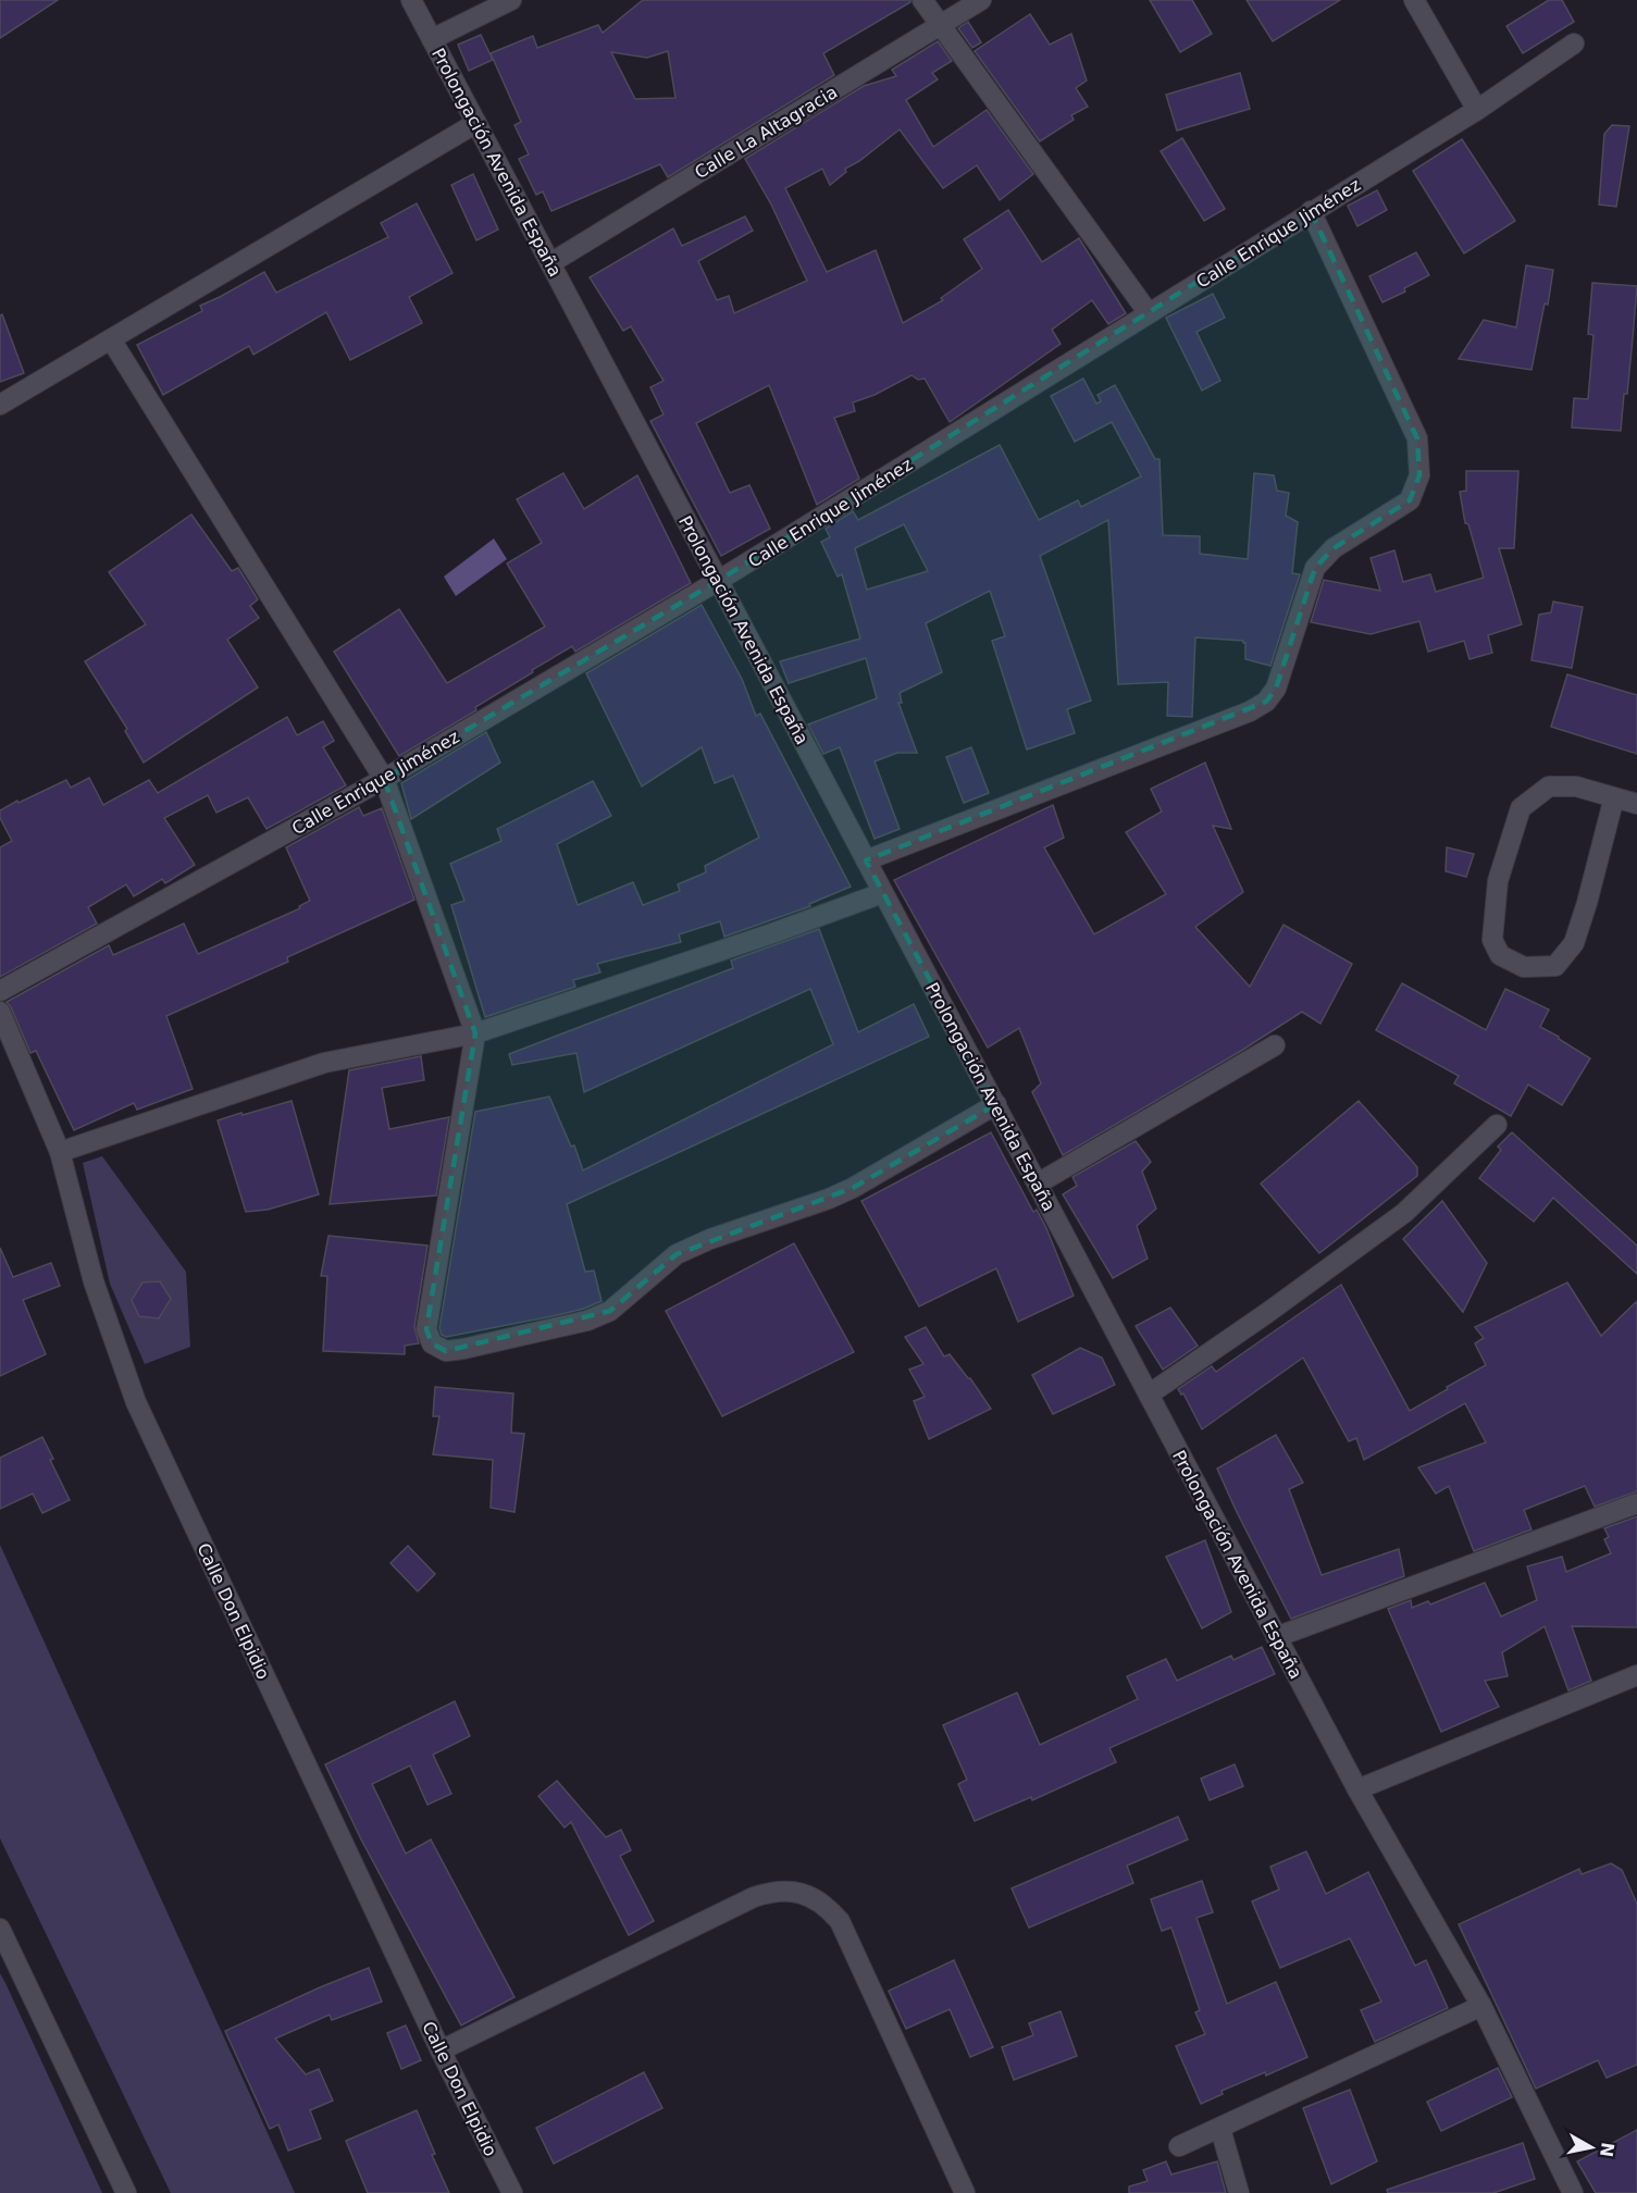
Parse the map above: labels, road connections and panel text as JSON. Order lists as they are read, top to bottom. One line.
{"streets":{"street":["Calle La Altagracia","Prolongación Avenida España","Calle Enrique Jiménez","Calle Don Elpidio"]},"crossings":[["Calle La Altagracia","Prolongación Avenida España"],["Prolongación Avenida España","Calle Enrique Jiménez"]],"north":"right"}
